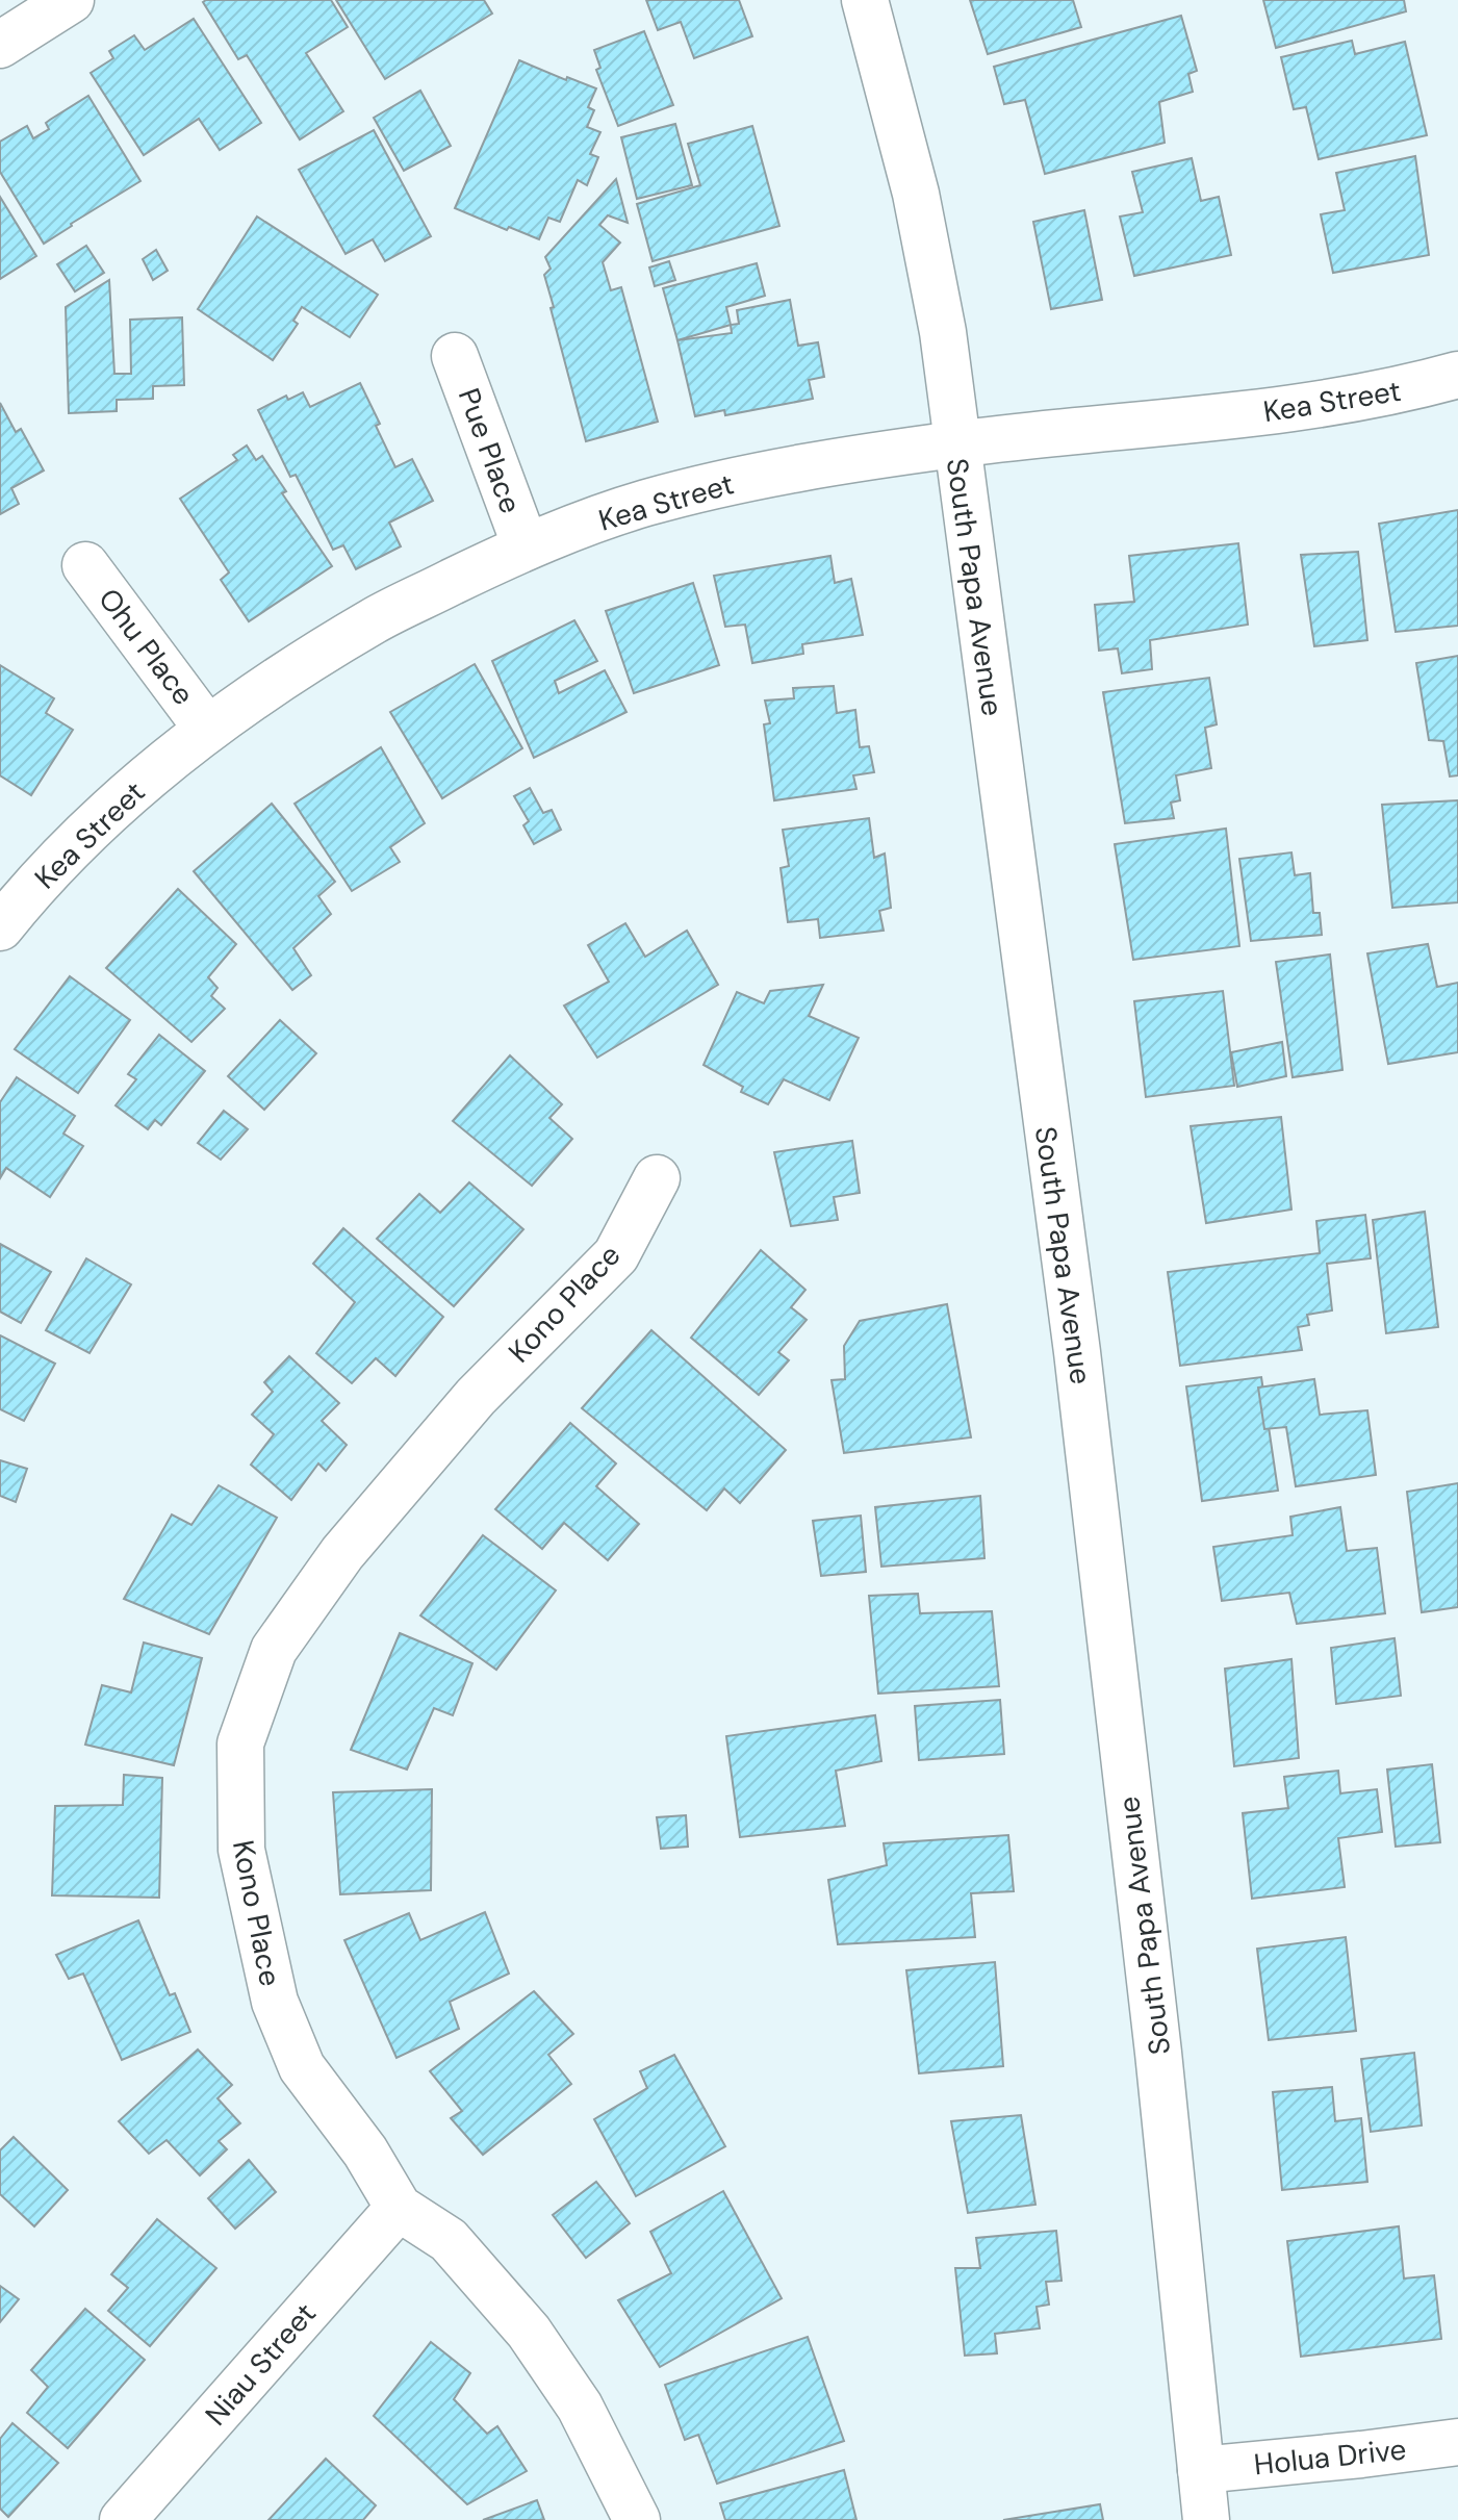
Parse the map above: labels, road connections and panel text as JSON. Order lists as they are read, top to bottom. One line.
{"streets":{"street":["Kea Street","Pue Place","South Papa Avenue","Ohu Place","Kono Place","Niau Street","Holua Drive"]},"crossings":[["Kea Street","Pue Place"],["Kea Street","South Papa Avenue"],["Kea Street","Ohu Place"],["South Papa Avenue","Holua Drive"],["Kono Place","Niau Street"]]}
